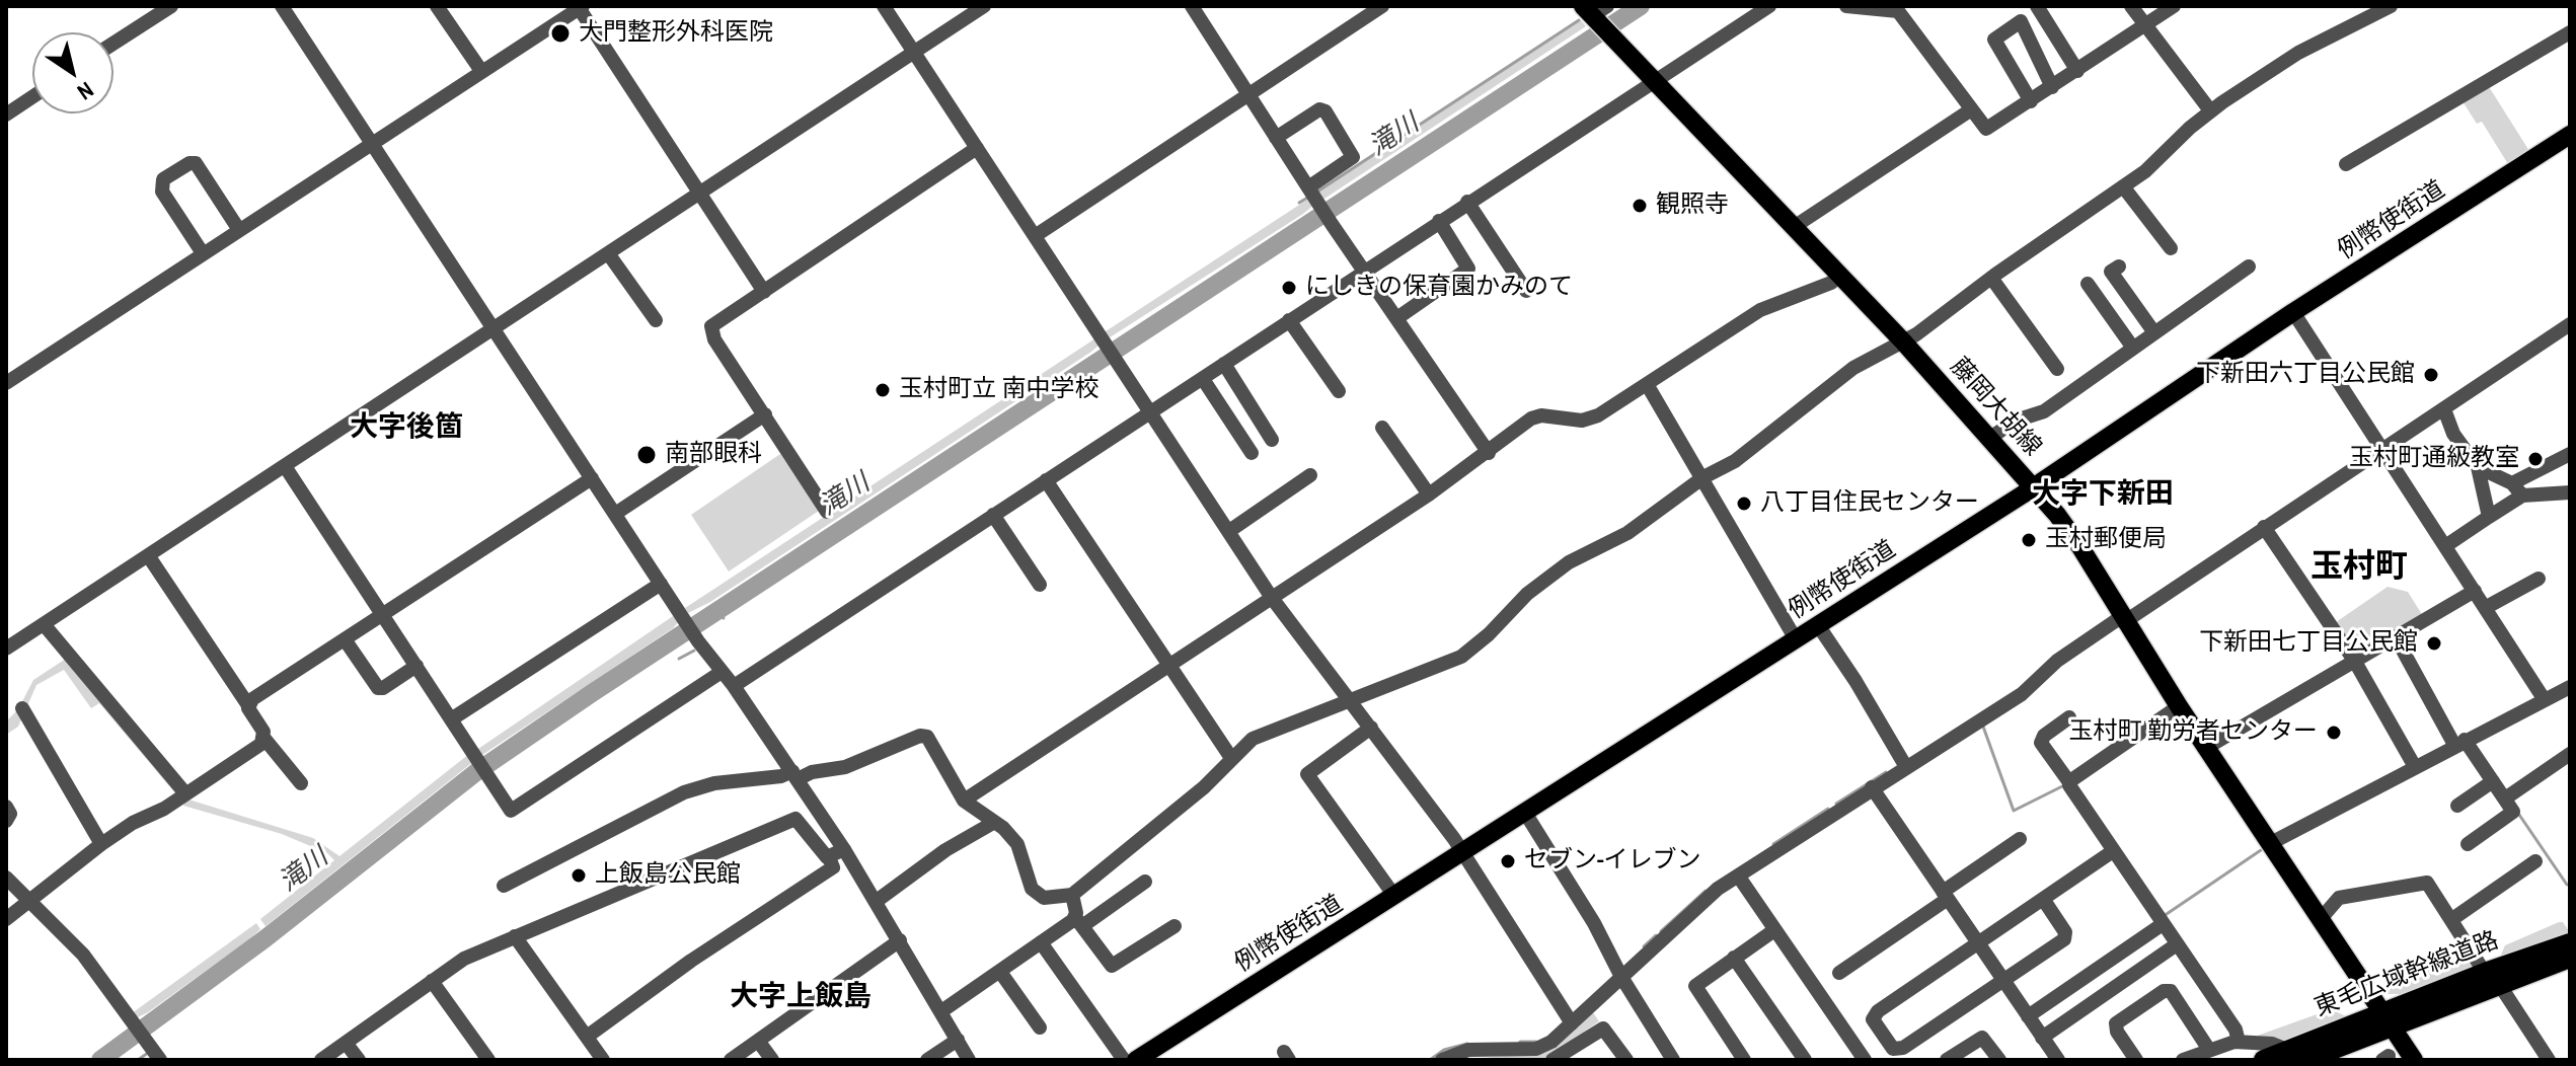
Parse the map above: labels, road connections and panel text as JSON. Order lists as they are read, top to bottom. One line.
{"streets":{"highway":["東毛広域幹線道路"],"main road":["例幣使街道","藤岡大胡線"]},"crossings":[["例幣使街道","藤岡大胡線"],["藤岡大胡線","東毛広域幹線道路"]],"districts":["大字後箇","大字下新田","玉村町","大字上飯島"],"water":["滝川"],"places":["大門整形外科医院","観照寺","にしきの保育園かみのて","下新田六丁目公民館","玉村町立 南中学校","南部眼科","玉村町通級教室","八丁目住民センター","玉村郵便局","下新田七丁目公民館","玉村町 勤労者センター","セブン-イレブン","上飯島公民館"],"north":"bottom right"}
